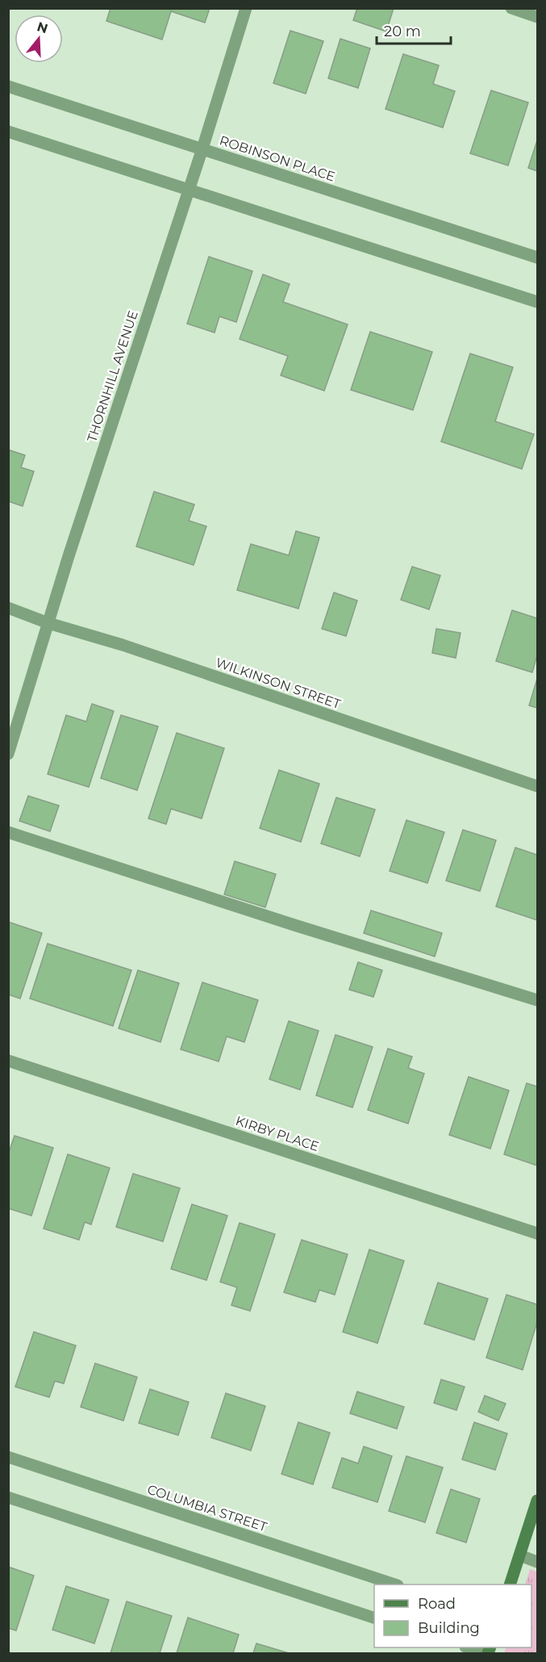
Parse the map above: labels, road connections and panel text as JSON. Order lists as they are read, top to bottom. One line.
{"streets":{"street":["ROBINSON PLACE","THORNHILL AVENUE","WILKINSON STREET","KIRBY PLACE","COLUMBIA STREET"]},"crossings":[["ROBINSON PLACE","THORNHILL AVENUE"],["THORNHILL AVENUE","WILKINSON STREET"]],"legend":["Road","Building"],"scale_bar":"20 m","north":"top"}
